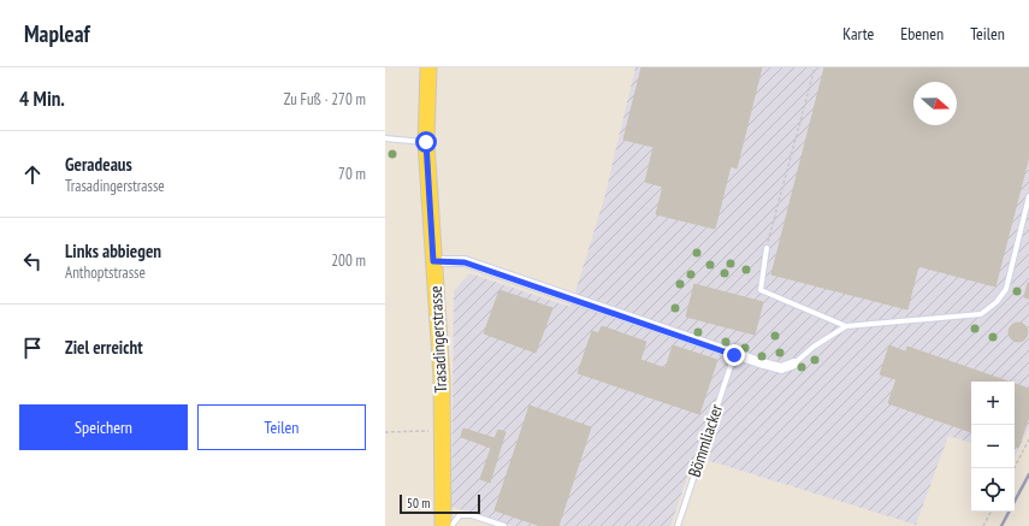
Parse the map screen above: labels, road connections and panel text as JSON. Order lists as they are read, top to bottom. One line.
{"streets":{"main road":["Trasadingerstrasse"],"lane":["Bömmliacker"]},"scale_bar":"50 m","north":"right","page":{"header":"Mapleaf","nav":["Karte","Ebenen","Teilen"],"heading":["4 Min.","Zu Fuß · 270 m"],"list":[["Geradeaus","Trasadingerstrasse","70 m"],["Links abbiegen","Anthoptstrasse","200 m"],"Ziel erreicht"],"map_buttons":["+","−"],"buttons":["Speichern","Teilen"],"scale":"50 m"}}
